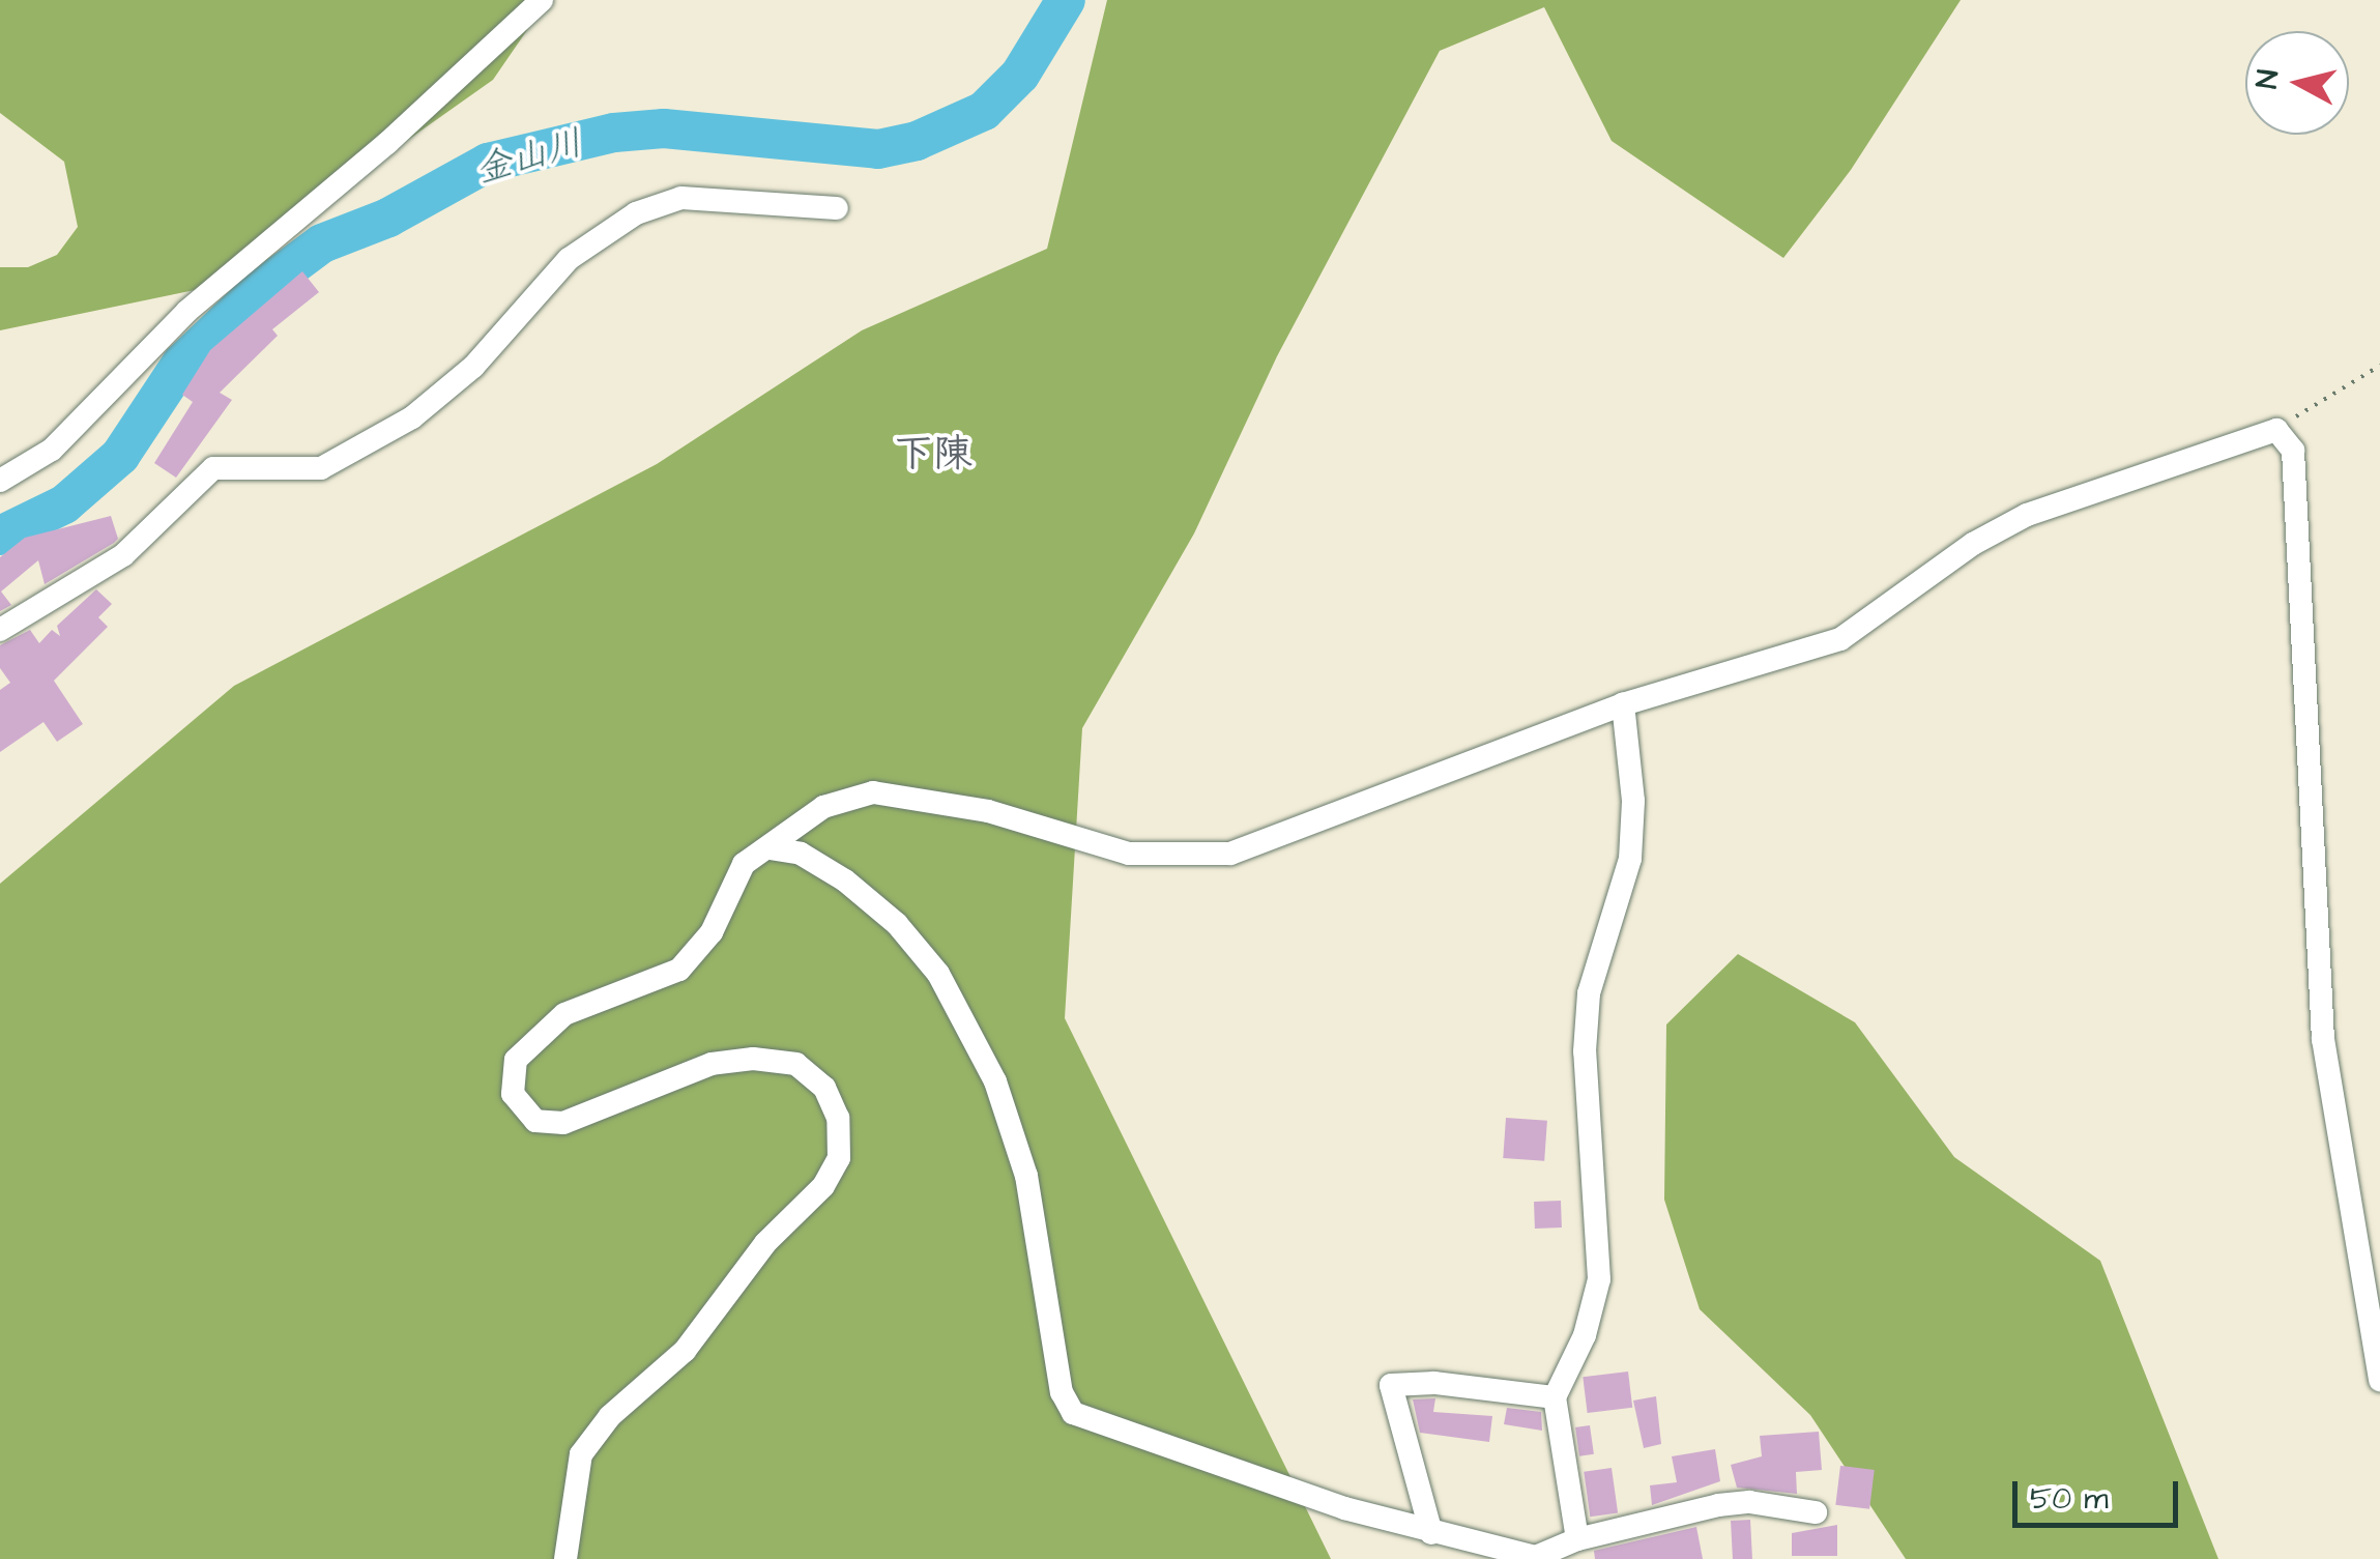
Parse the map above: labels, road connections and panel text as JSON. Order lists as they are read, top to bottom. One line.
{"districts":["下陳"],"water":["金山川"],"scale_bar":"50 m","north":"left"}
